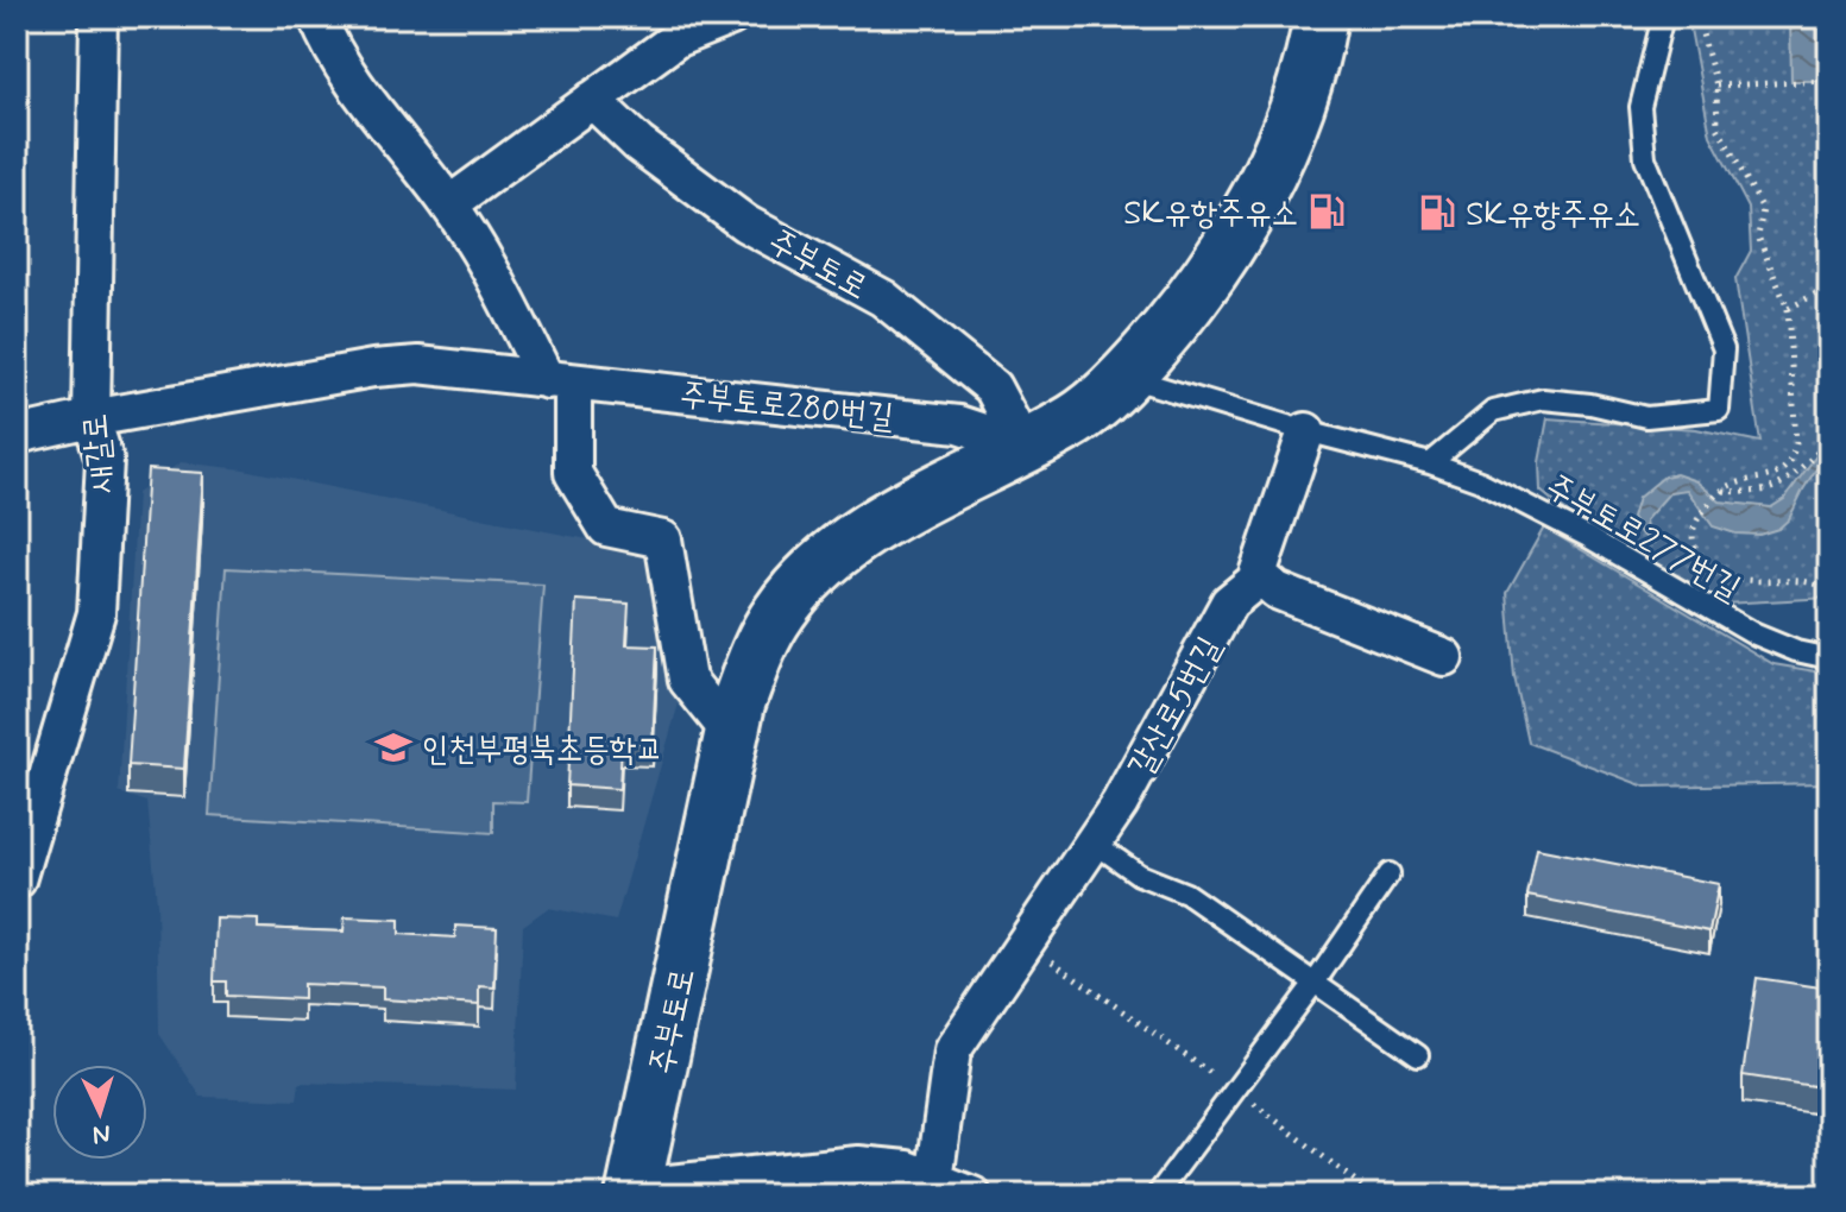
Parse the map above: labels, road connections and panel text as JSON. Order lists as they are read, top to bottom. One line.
{"streets":{"main road":["주부토로"],"street":["주부토로280번길","새갈로","갈산로5번길"],"lane":["주부토로277번길"]},"crossings":[["주부토로","주부토로280번길"],["주부토로","주부토로277번길"],["주부토로280번길","새갈로"],["주부토로277번길","갈산로5번길"]],"places":{"fuel station":["SK유항주유소","SK유향주유소"],"school or university":["인천부평북초등학교"]},"north":"bottom"}
